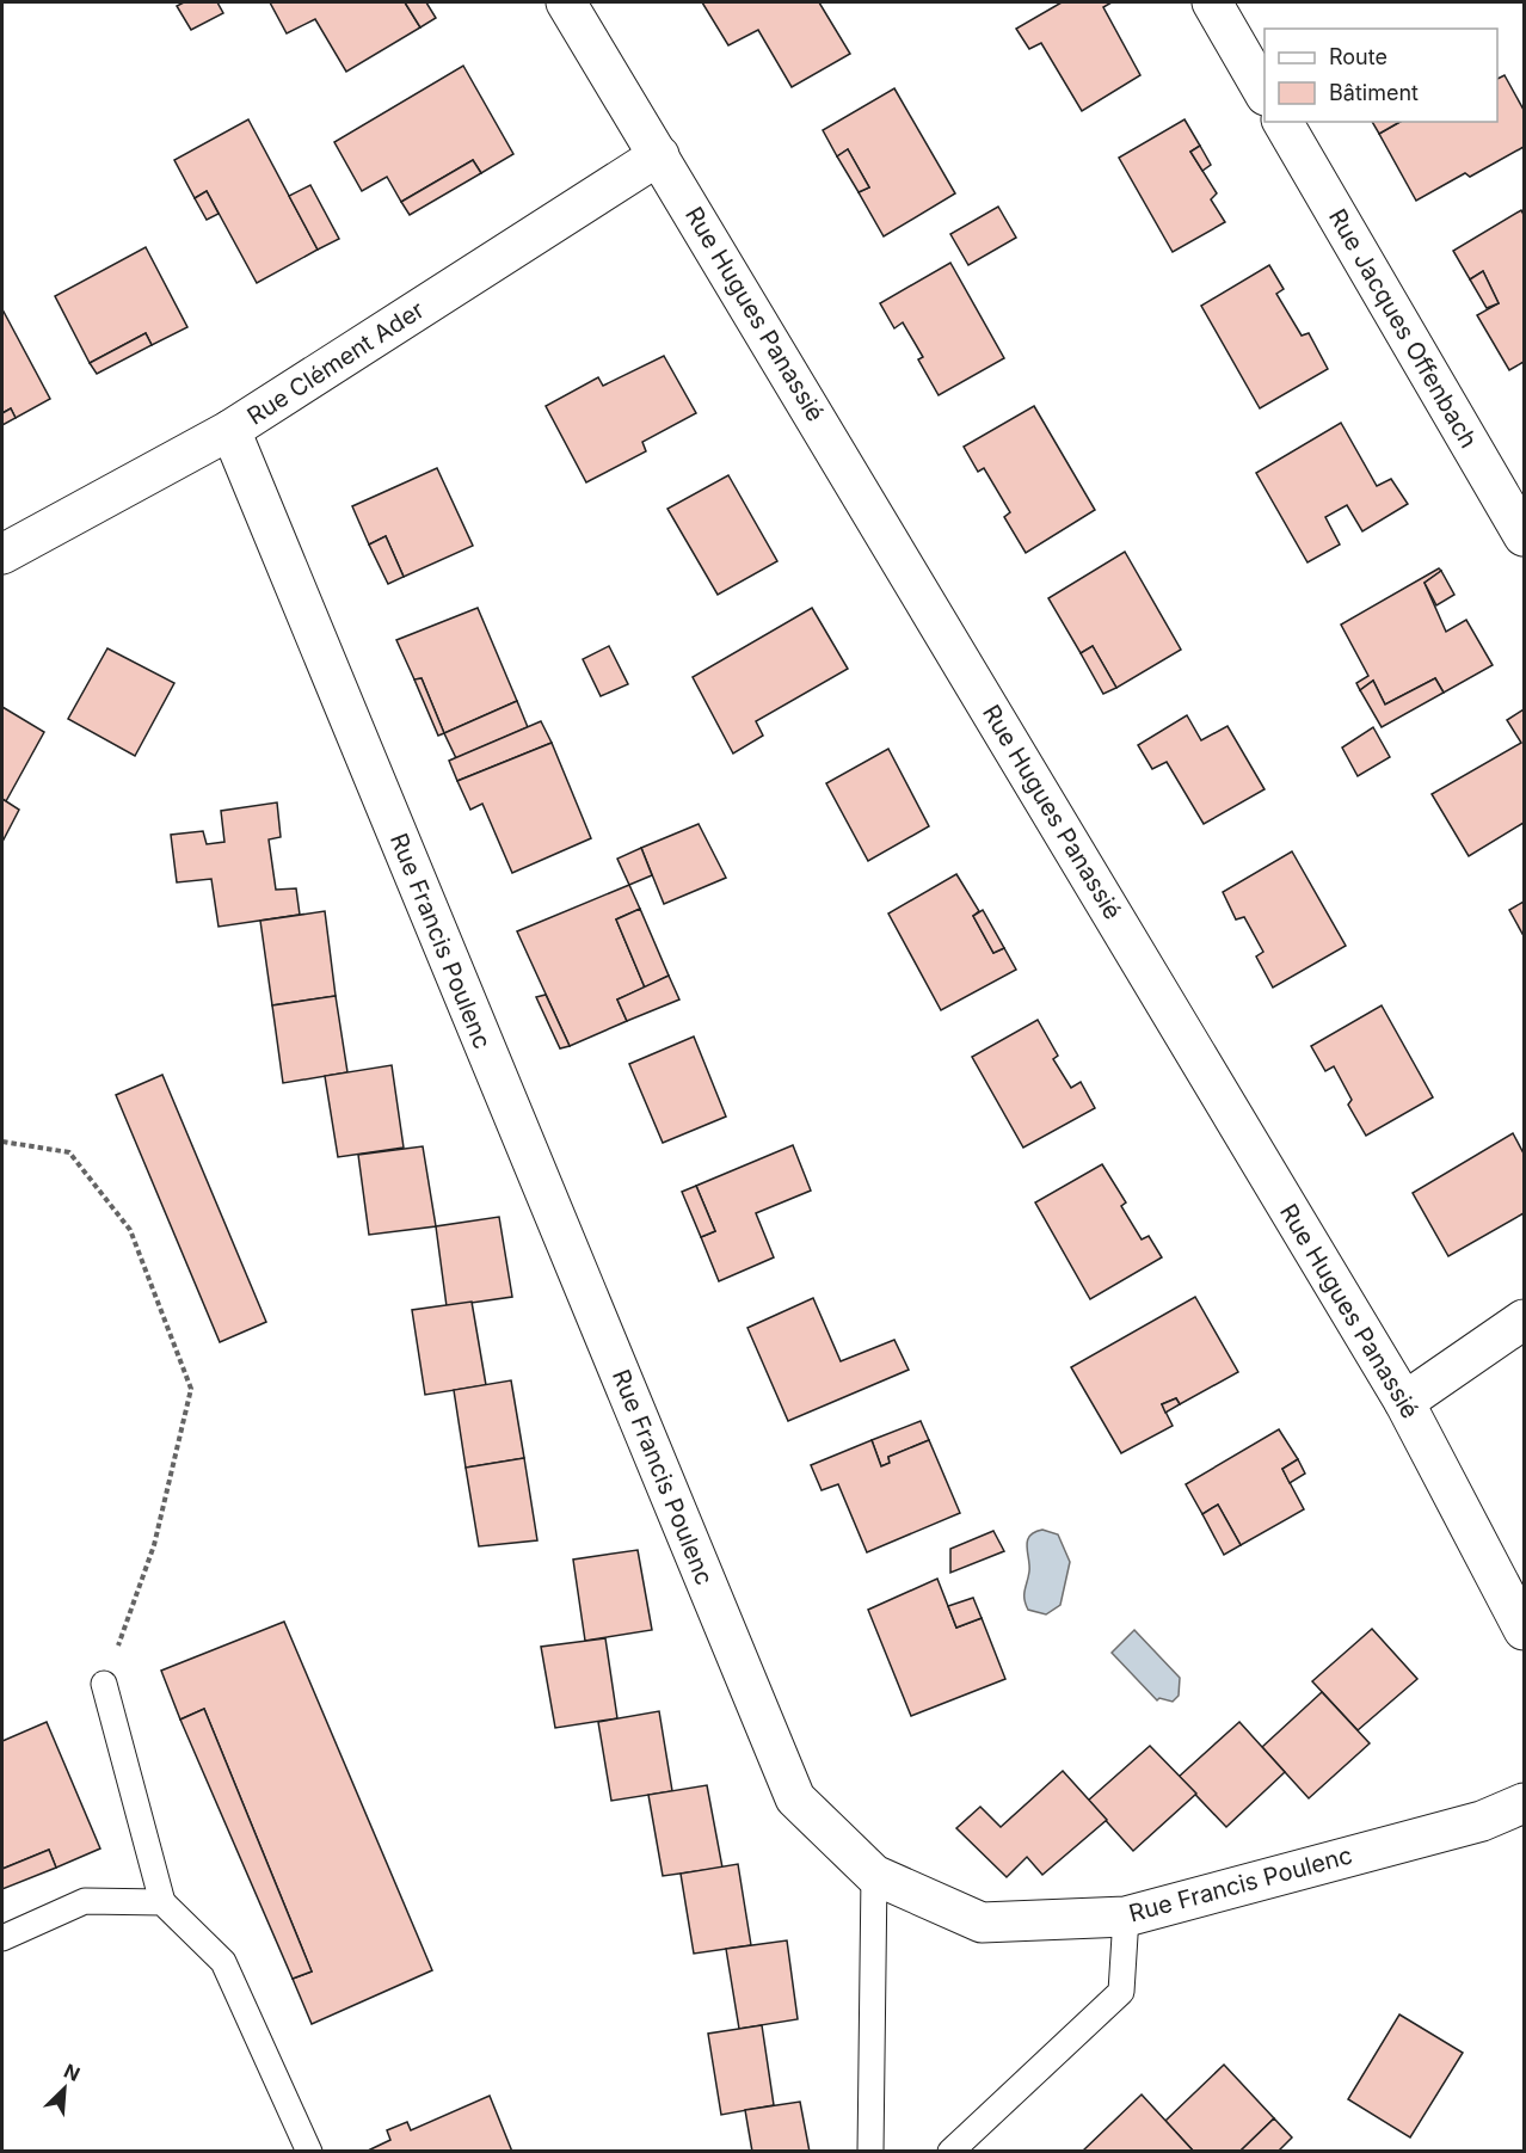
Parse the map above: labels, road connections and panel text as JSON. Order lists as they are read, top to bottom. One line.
{"streets":{"street":["Rue Hugues Panassié","Rue Jacques Offenbach","Rue Clément Ader","Rue Francis Poulenc"]},"crossings":[["Rue Hugues Panassié","Rue Clément Ader"],["Rue Clément Ader","Rue Francis Poulenc"]],"legend":["Route","Bâtiment"],"north":"top right"}
